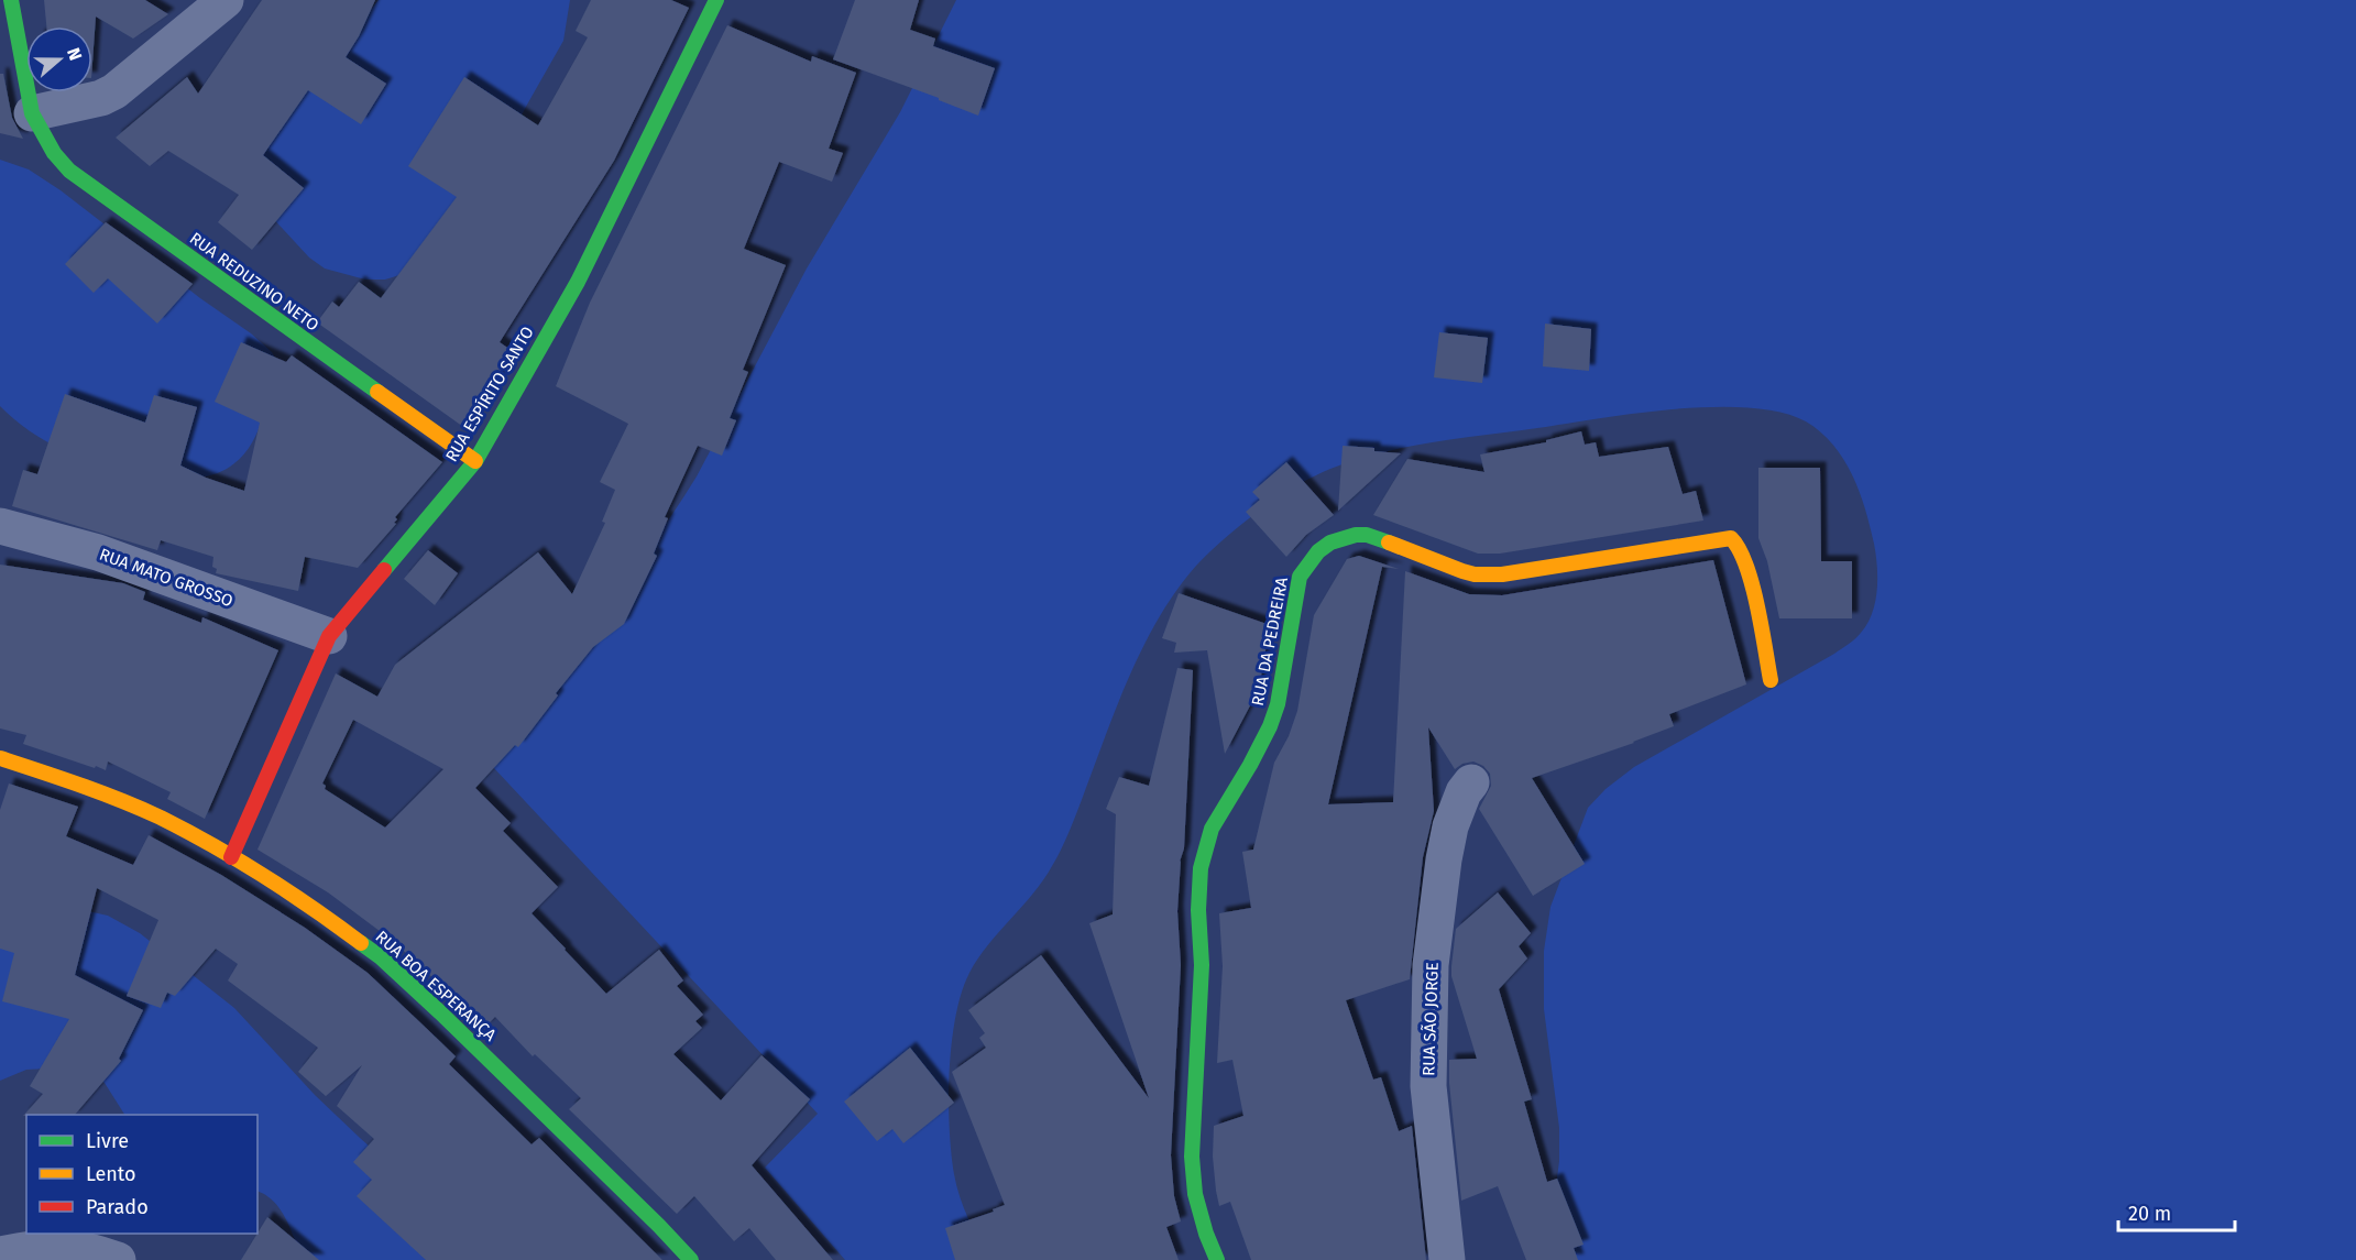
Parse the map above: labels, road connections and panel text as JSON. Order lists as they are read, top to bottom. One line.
{"streets":{"street":["RUA REDUZINO NETO","RUA ESPÍRITO SANTO","RUA MATO GROSSO","RUA DA PEDREIRA","RUA BOA ESPERANÇA","RUA SÃO JORGE"]},"crossings":[["RUA REDUZINO NETO","RUA ESPÍRITO SANTO"],["RUA ESPÍRITO SANTO","RUA MATO GROSSO"],["RUA ESPÍRITO SANTO","RUA BOA ESPERANÇA"]],"legend":["Livre","Lento","Parado"],"scale_bar":"20 m","north":"right"}
